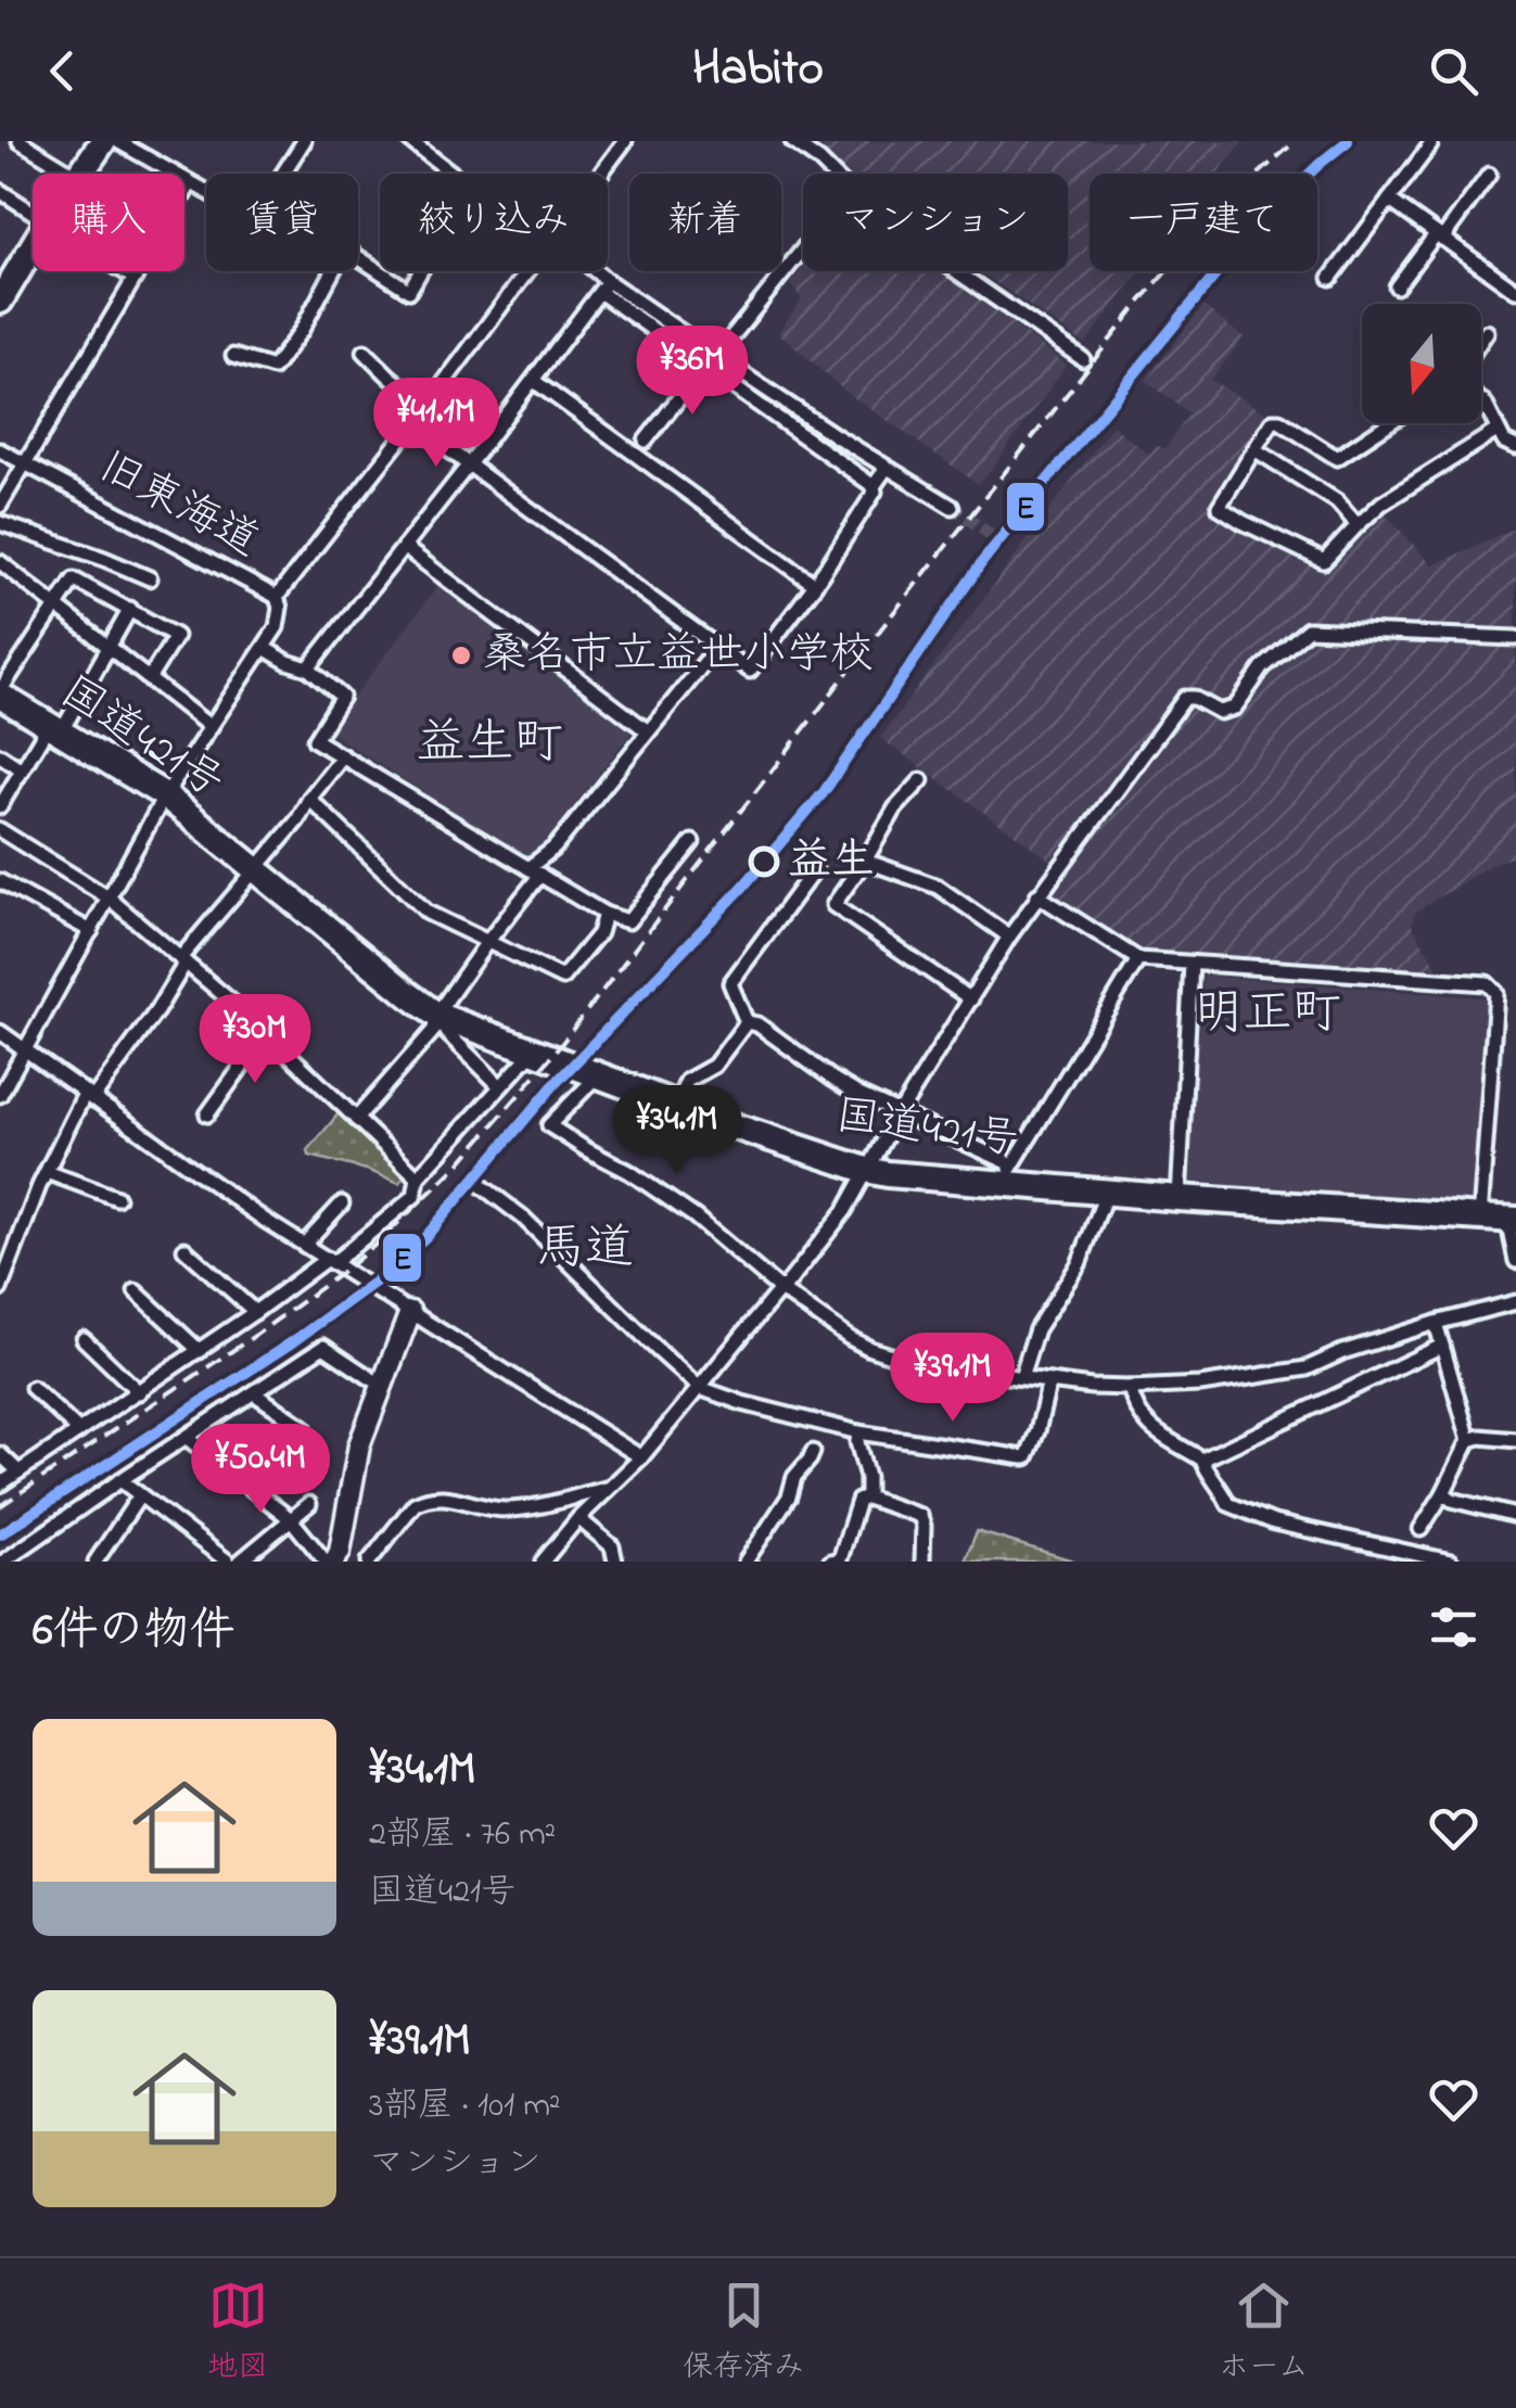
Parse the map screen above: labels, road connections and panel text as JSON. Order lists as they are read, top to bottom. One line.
{"streets":{"highway":["国道421号"],"street":["旧東海道"]},"districts":["益生町","明正町","馬道"],"places":["桑名市立益世小学校","益生"],"lines":["transit line E"],"north":"bottom","page":{"header":"Habito","chip":["購入","賃貸","絞り込み","新着","マンション","一戸建て"],"price":["¥36M","¥41.1M","¥30M","¥34.1M","¥39.1M","¥50.4M"],"heading":"6件の物件","list":[{"name":"¥34.1M","note":"2部屋 · 76 m² · 国道421号"},{"name":"¥39.1M","note":"3部屋 · 101 m² · マンション"}],"tabs":["地図","保存済み","ホーム"]}}
